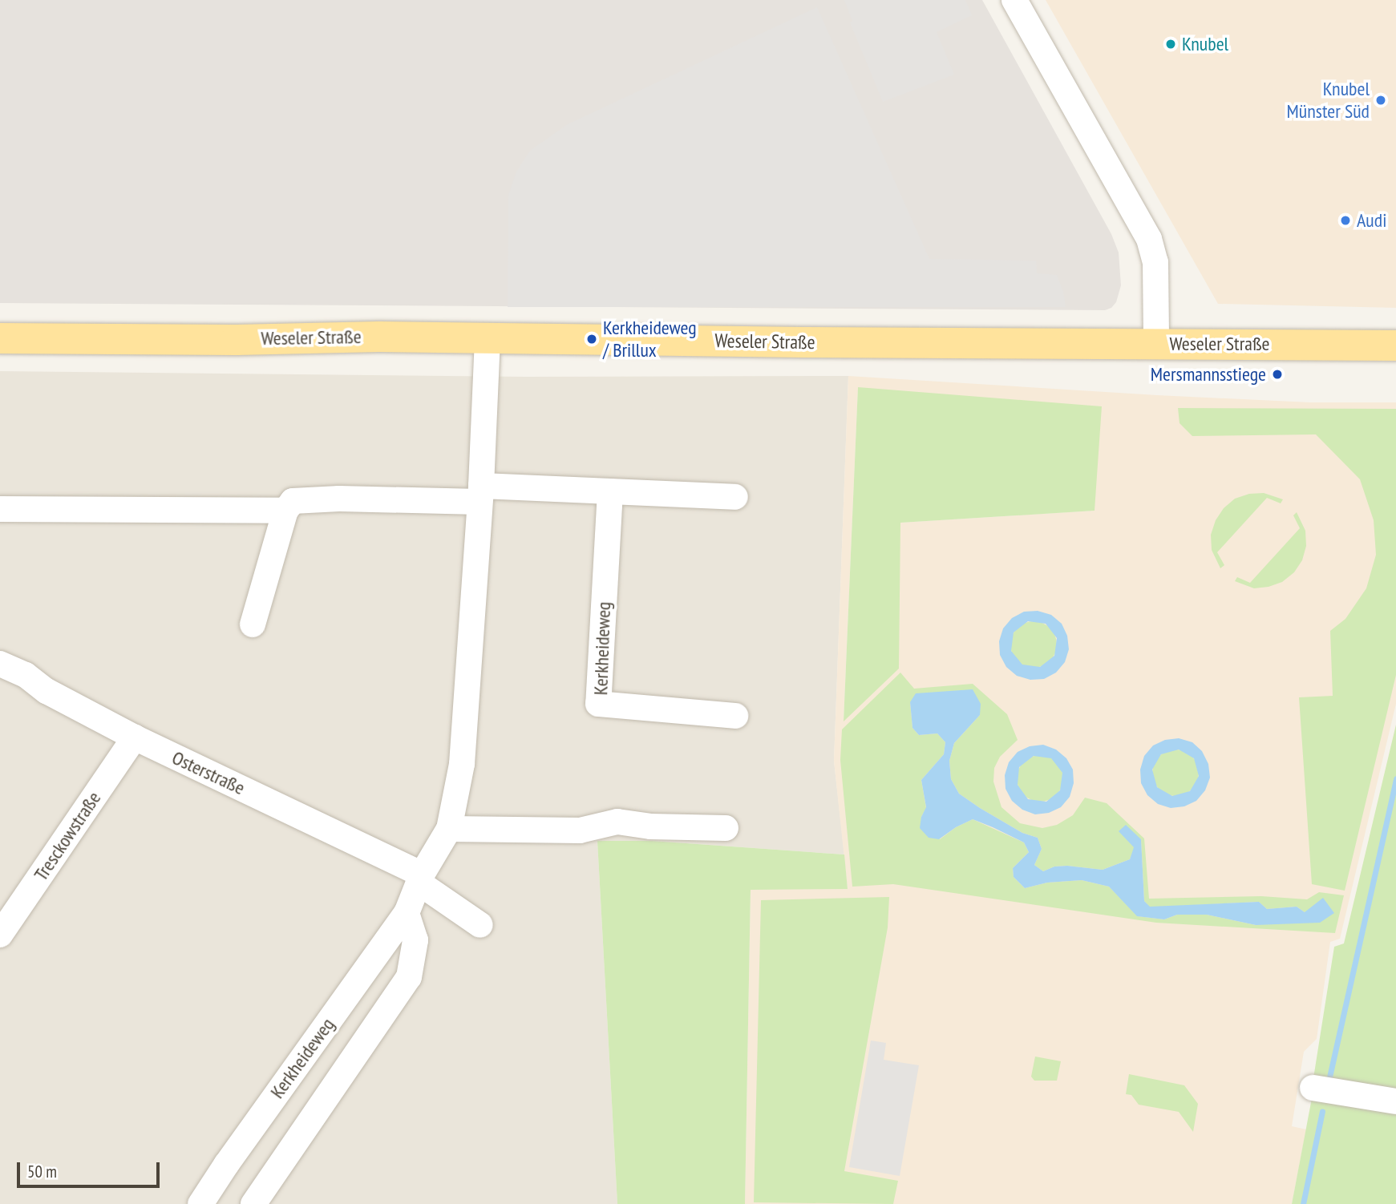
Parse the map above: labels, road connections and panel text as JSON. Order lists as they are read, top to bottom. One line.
{"streets":{"main road":["Weseler Straße"],"street":["Kerkheideweg","Osterstraße","Tresckowstraße"]},"crossings":[["Weseler Straße","Kerkheideweg"],["Kerkheideweg","Osterstraße"],["Osterstraße","Tresckowstraße"]],"places":["Knubel","Knubel Münster Süd","Audi","Kerkheideweg / Brillux","Mersmannsstiege"],"scale_bar":"50 m"}
